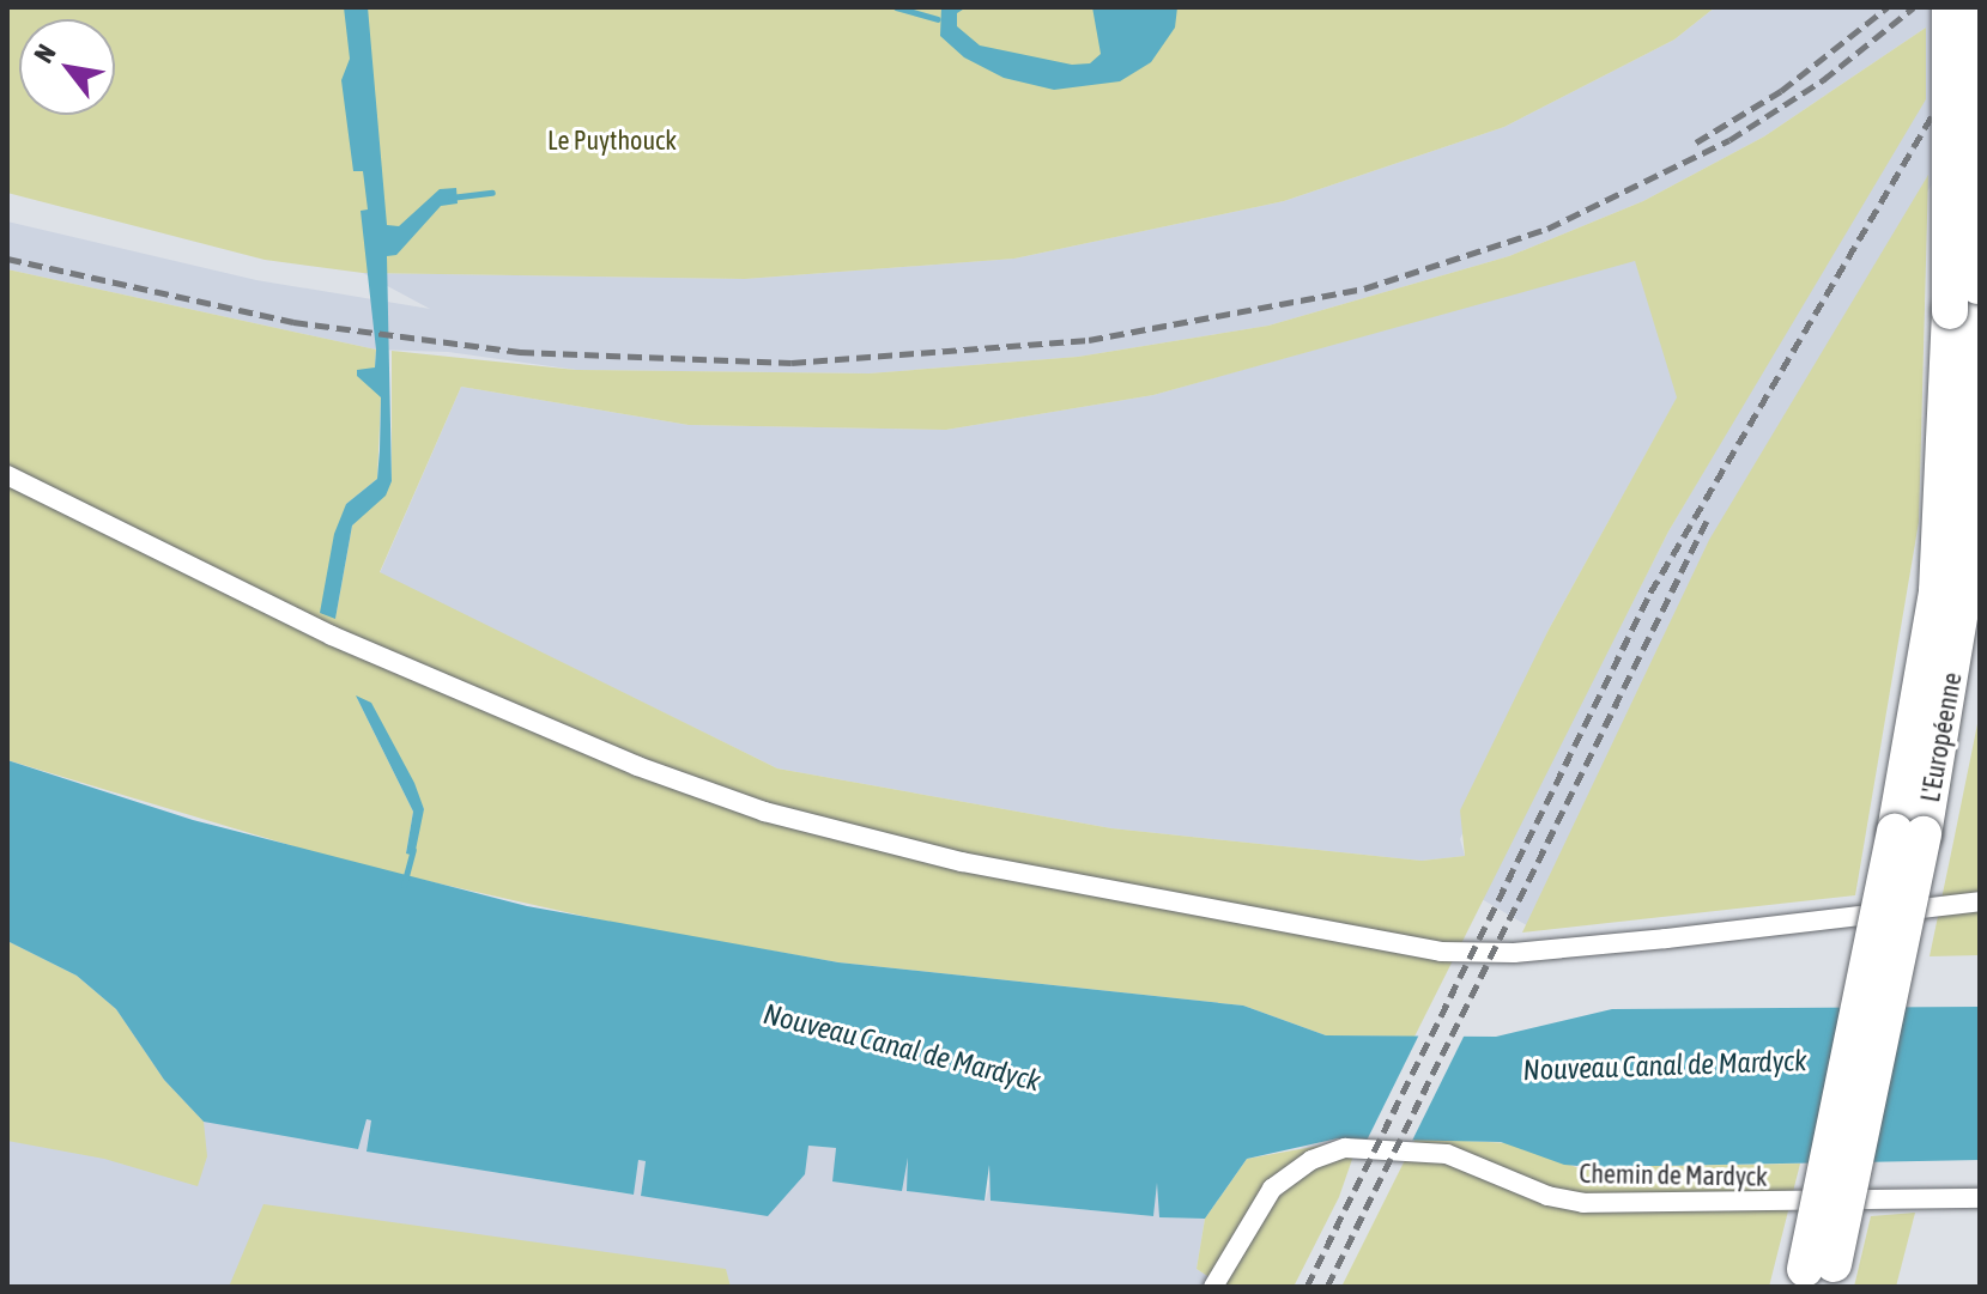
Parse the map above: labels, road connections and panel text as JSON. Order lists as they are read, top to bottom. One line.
{"streets":{"highway":["L'Européenne"],"street":["Chemin de Mardyck"]},"water":["Nouveau Canal de Mardyck"],"parks":["Le Puythouck"],"north":"top left"}
